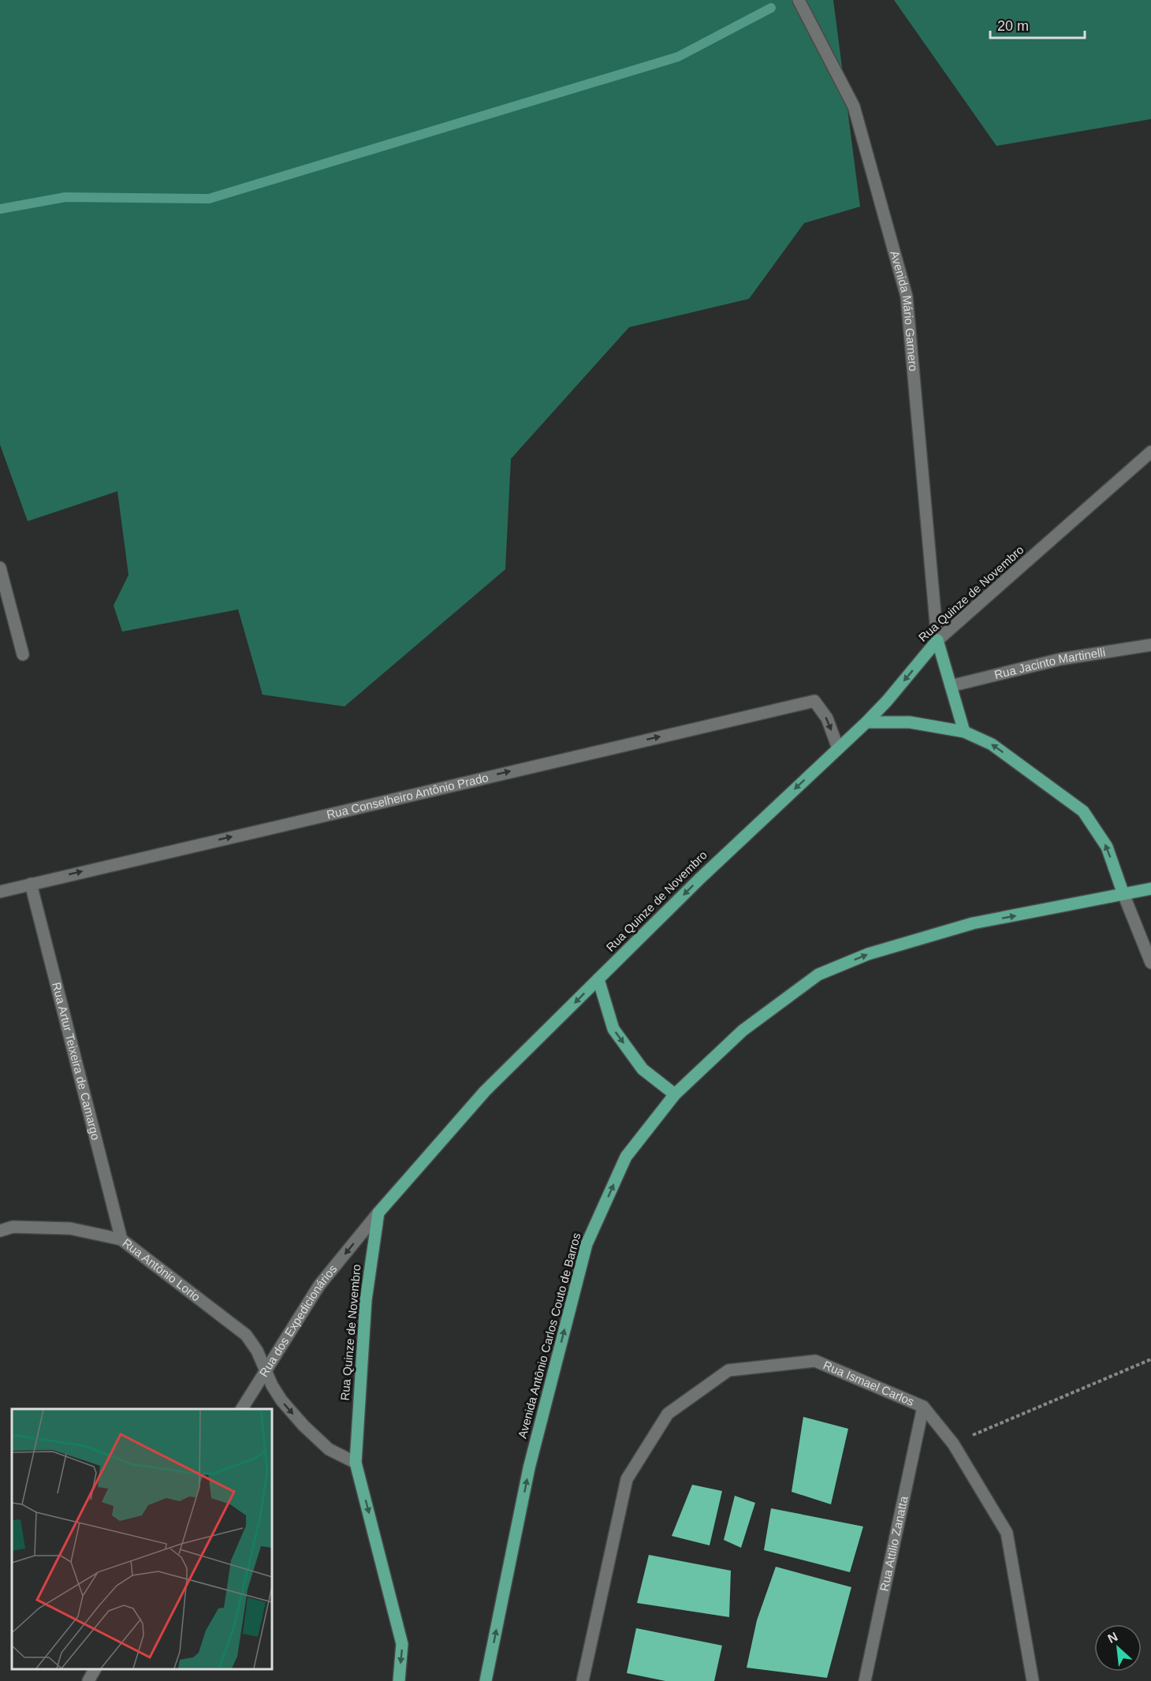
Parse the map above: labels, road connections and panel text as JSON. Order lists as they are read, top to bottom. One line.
{"streets":{"main road":["Rua Quinze de Novembro","Avenida Antônio Carlos Couto de Barros"],"street":["Avenida Mário Garnero","Rua Jacinto Martinelli","Rua Conselheiro Antônio Prado","Rua Artur Teixeira de Camargo","Rua Antônio Lorio","Rua dos Expedicionários","Rua Ismael Carlos","Rua Attilio Zanatta"]},"crossings":[["Avenida Mário Garnero","Rua Quinze de Novembro"],["Rua Quinze de Novembro","Rua Conselheiro Antônio Prado"],["Rua Quinze de Novembro","Rua Antônio Lorio"],["Rua Quinze de Novembro","Rua dos Expedicionários"],["Rua Conselheiro Antônio Prado","Rua Artur Teixeira de Camargo"],["Rua Artur Teixeira de Camargo","Rua Antônio Lorio"],["Rua Antônio Lorio","Rua dos Expedicionários"],["Rua Ismael Carlos","Rua Attilio Zanatta"]],"one_way":["Rua Quinze de Novembro","Rua Conselheiro Antônio Prado","Rua dos Expedicionários","Avenida Antônio Carlos Couto de Barros"],"scale_bar":"20 m","north":"top left"}
